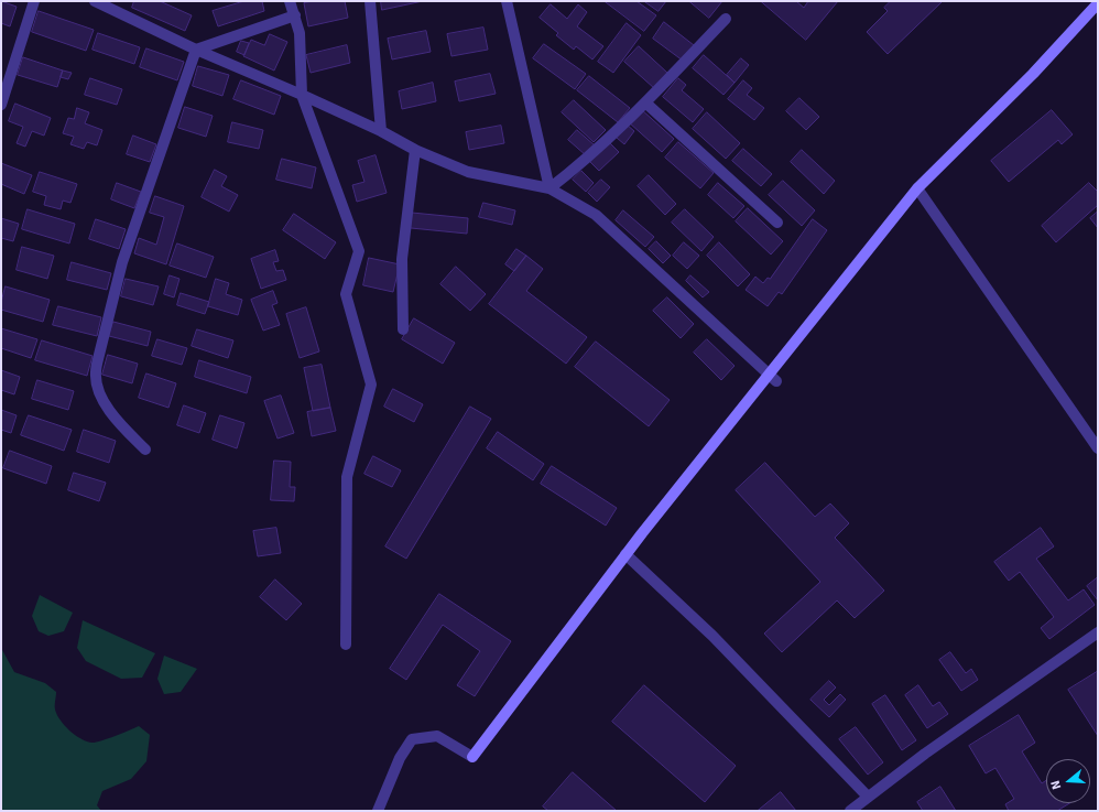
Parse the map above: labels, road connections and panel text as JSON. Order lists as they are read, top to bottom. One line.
{"north":"left"}
